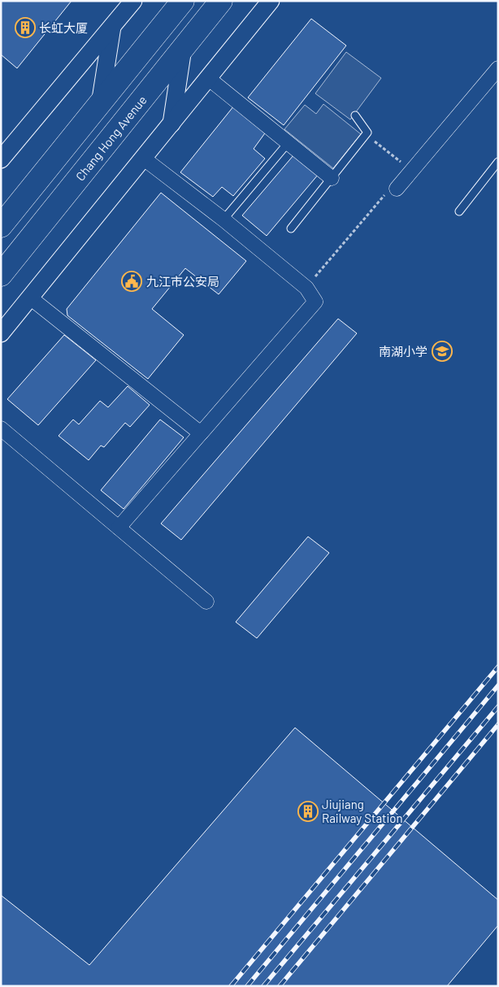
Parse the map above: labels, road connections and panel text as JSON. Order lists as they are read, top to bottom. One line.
{"streets":{"highway":["Chang Hong Avenue"]},"places":{"building":["长虹大厦","Jiujiang Railway Station"],"public building":["九江市公安局"],"school or university":["南湖小学"]}}
